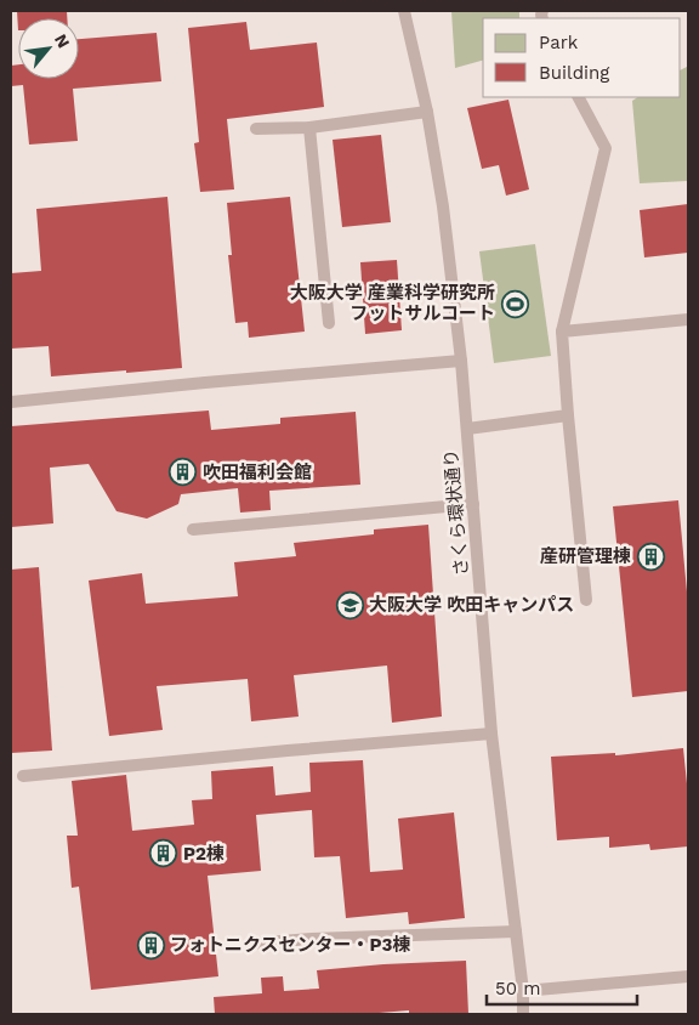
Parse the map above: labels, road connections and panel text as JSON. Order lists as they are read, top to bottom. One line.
{"streets":{"lane":["さくら環状通り"]},"places":{"sports":["大阪大学 産業科学研究所 フットサルコート"],"building":["吹田福利会館","産研管理棟","P2棟","フォトニクスセンター・P3棟"],"school or university":["大阪大学 吹田キャンパス"]},"legend":["Park","Building"],"scale_bar":"50 m","north":"top right"}
